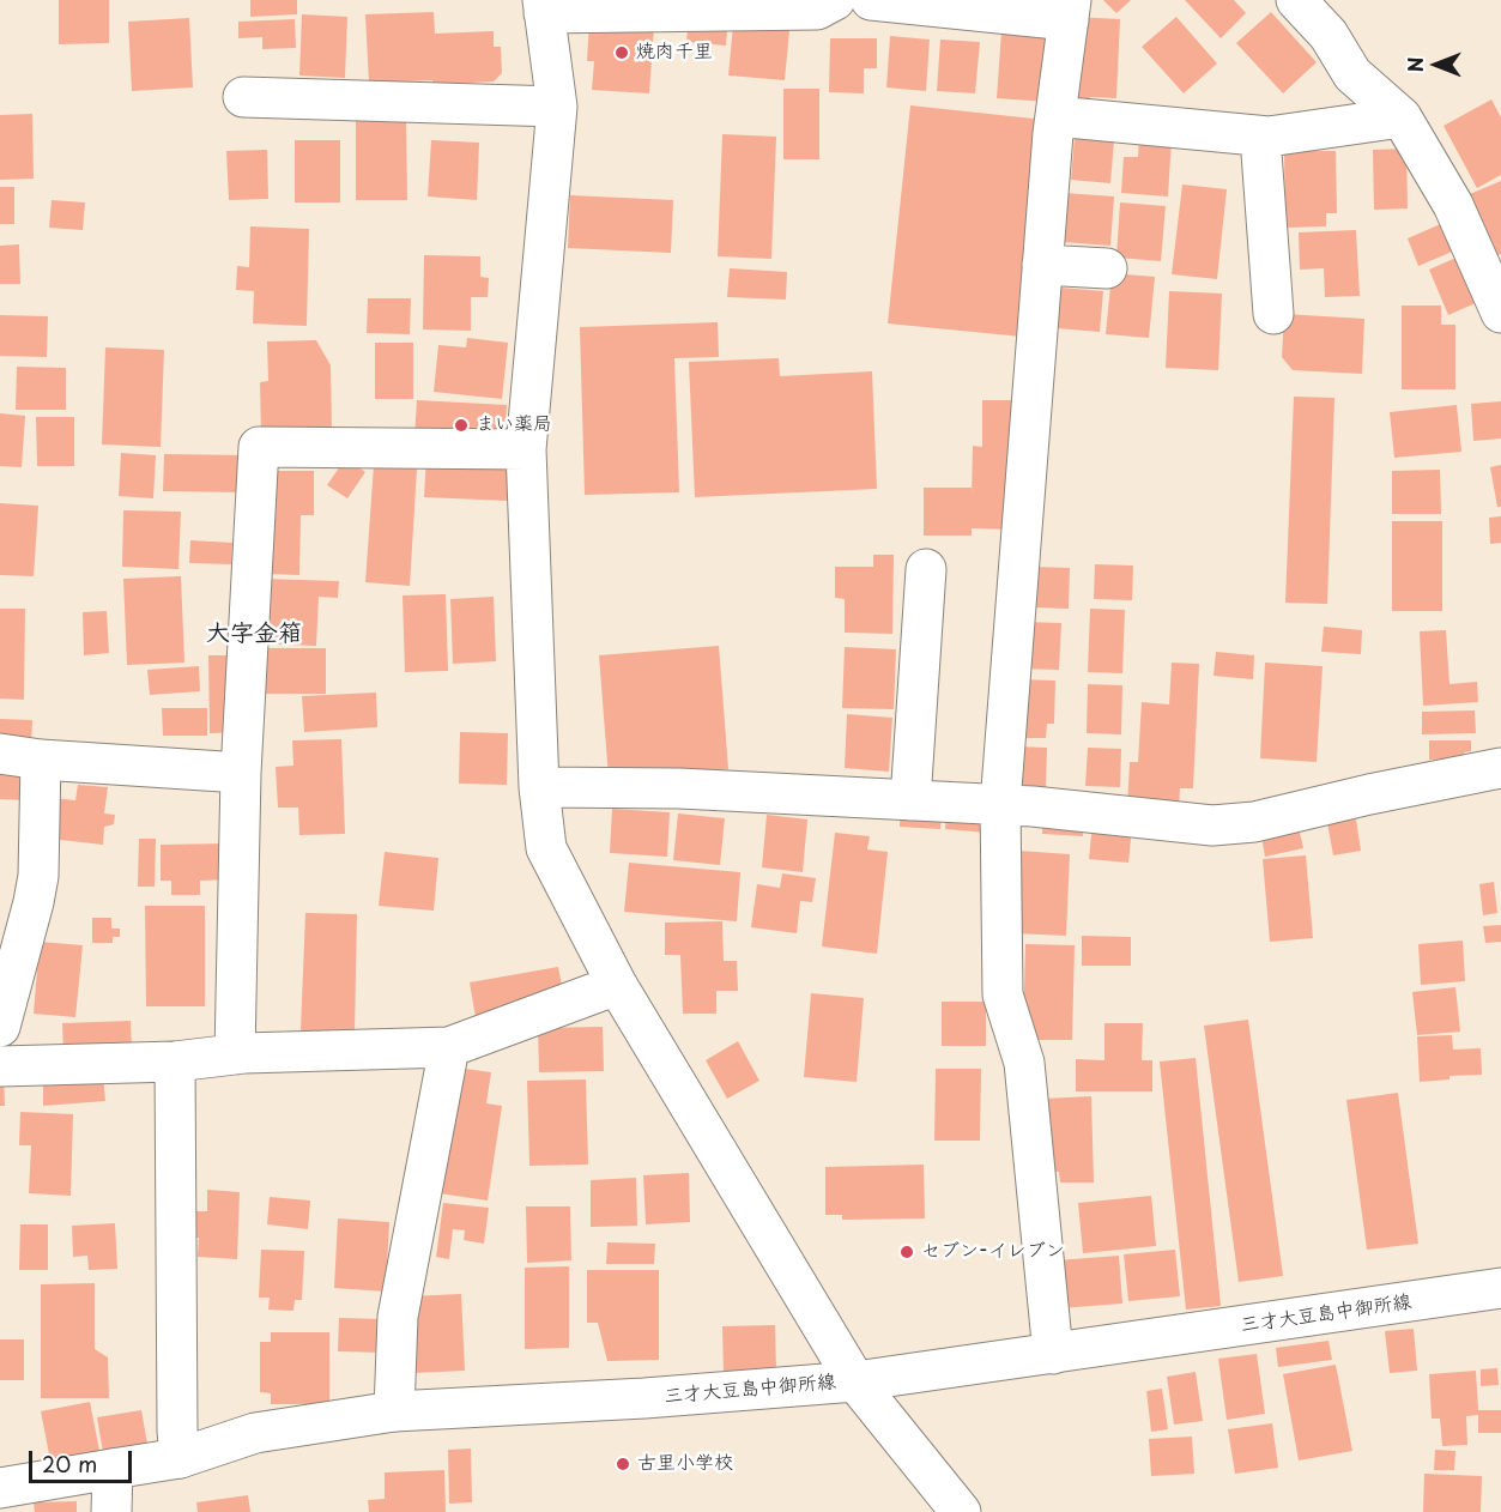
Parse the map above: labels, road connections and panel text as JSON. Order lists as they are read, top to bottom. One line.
{"streets":{"street":["三才大豆島中御所線"]},"districts":["大字金箱"],"places":["焼肉千里","まい薬局","セブン-イレブン","古里小学校"],"scale_bar":"20 m","north":"left"}
